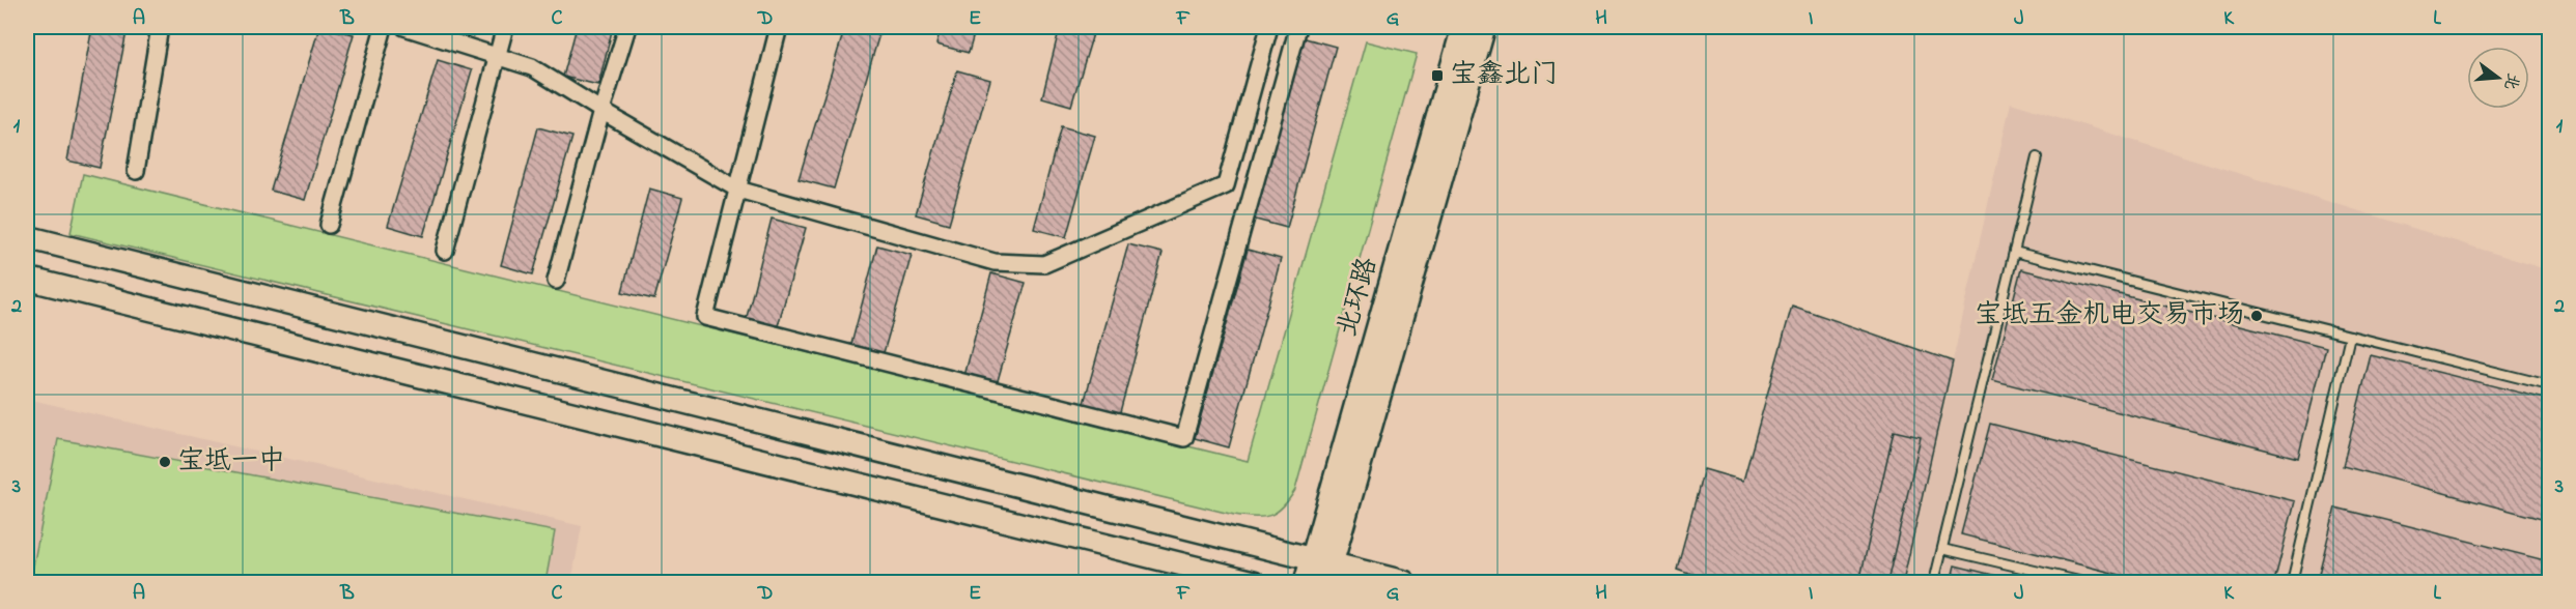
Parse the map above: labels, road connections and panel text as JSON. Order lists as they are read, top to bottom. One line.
{"streets":{"main road":["北环路"]},"places":{"transit":["宝鑫北门"],"other":["宝坻五金机电交易市场","宝坻一中"]},"north":"right","grid":{"columns":["A","B","C","D","E","F","G","H","I","J","K","L"],"rows":["1","2","3"]}}
